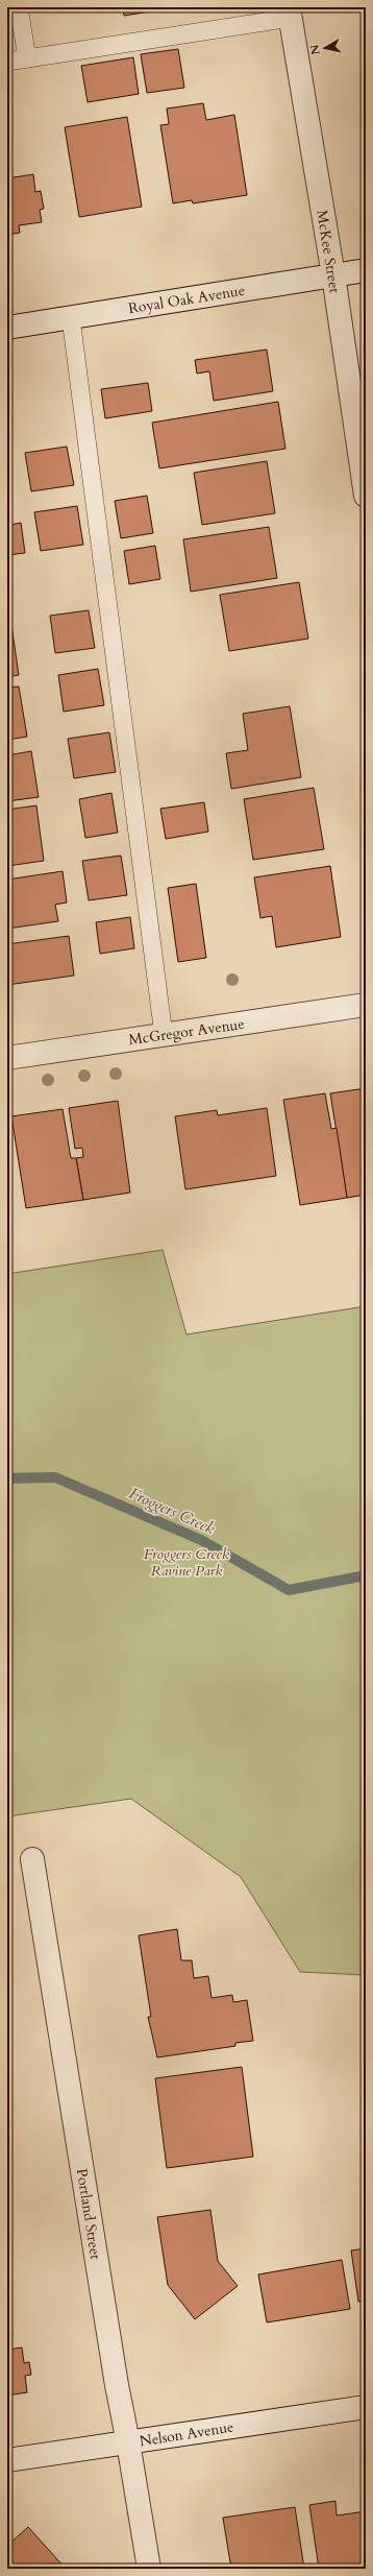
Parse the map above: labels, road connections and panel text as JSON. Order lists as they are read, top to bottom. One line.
{"streets":{"street":["McKee Street","Royal Oak Avenue","McGregor Avenue","Portland Street","Nelson Avenue"]},"crossings":[["McKee Street","Royal Oak Avenue"],["Portland Street","Nelson Avenue"]],"water":["Froggers Creek"],"parks":["Froggers Creek Ravine Park"],"north":"left"}
